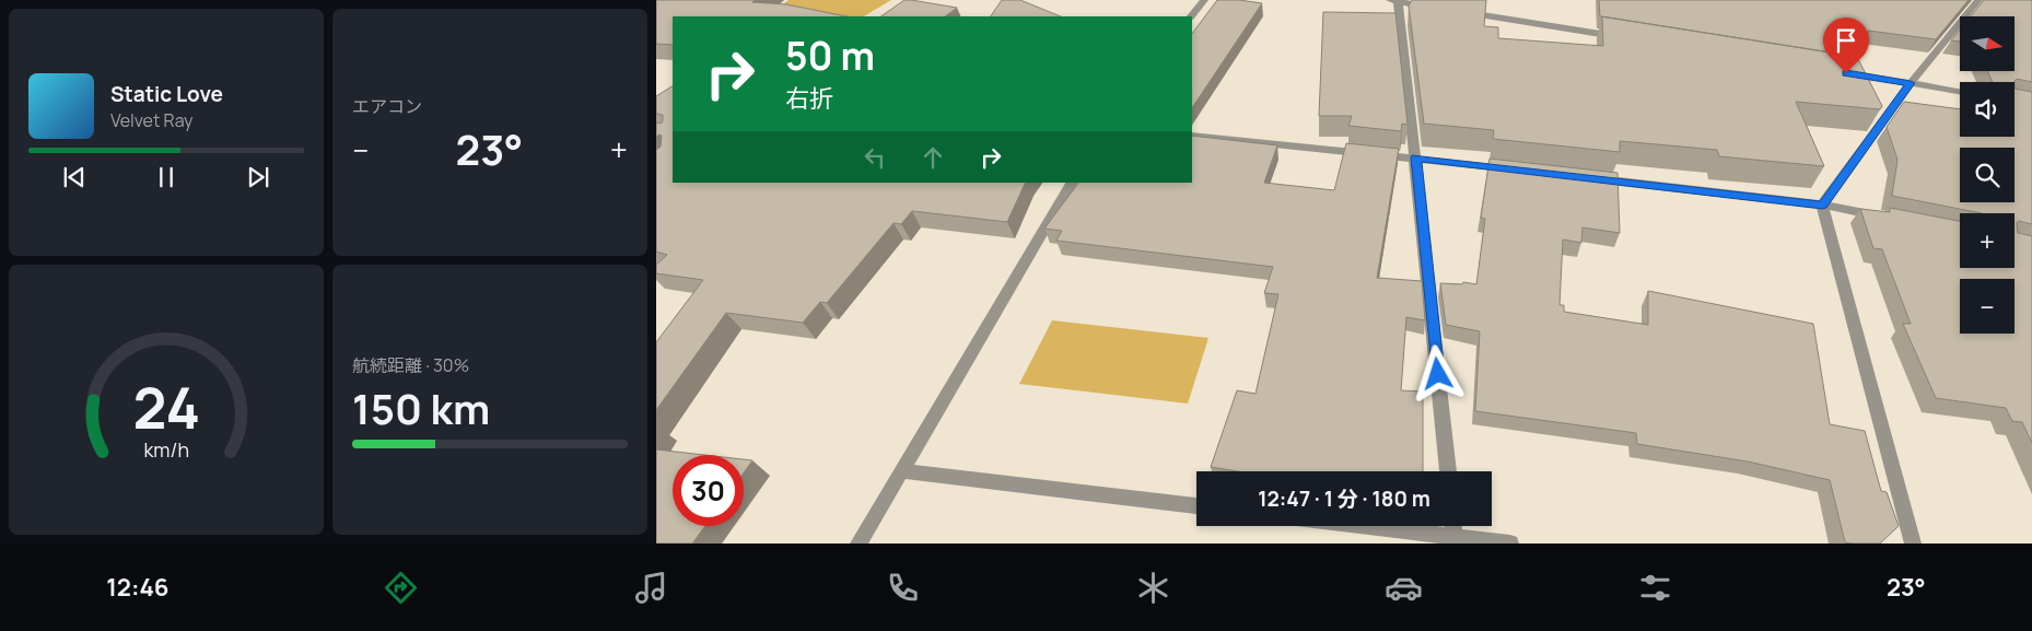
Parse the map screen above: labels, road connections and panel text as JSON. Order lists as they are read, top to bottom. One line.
{"north":"right","page":{"tile":["エアコン",["航続距離 · 30%","150 km"]],"map_buttons":["+","−"],"turn":["50 m","右折"],"song":["Static Love","Velvet Ray"],"heat":["−","23°","+"],"limit":"30","trip":"12:47 · 1 分 · 180 m","tabs":["12:46","23°"],"gauge":["24","km/h"]}}
